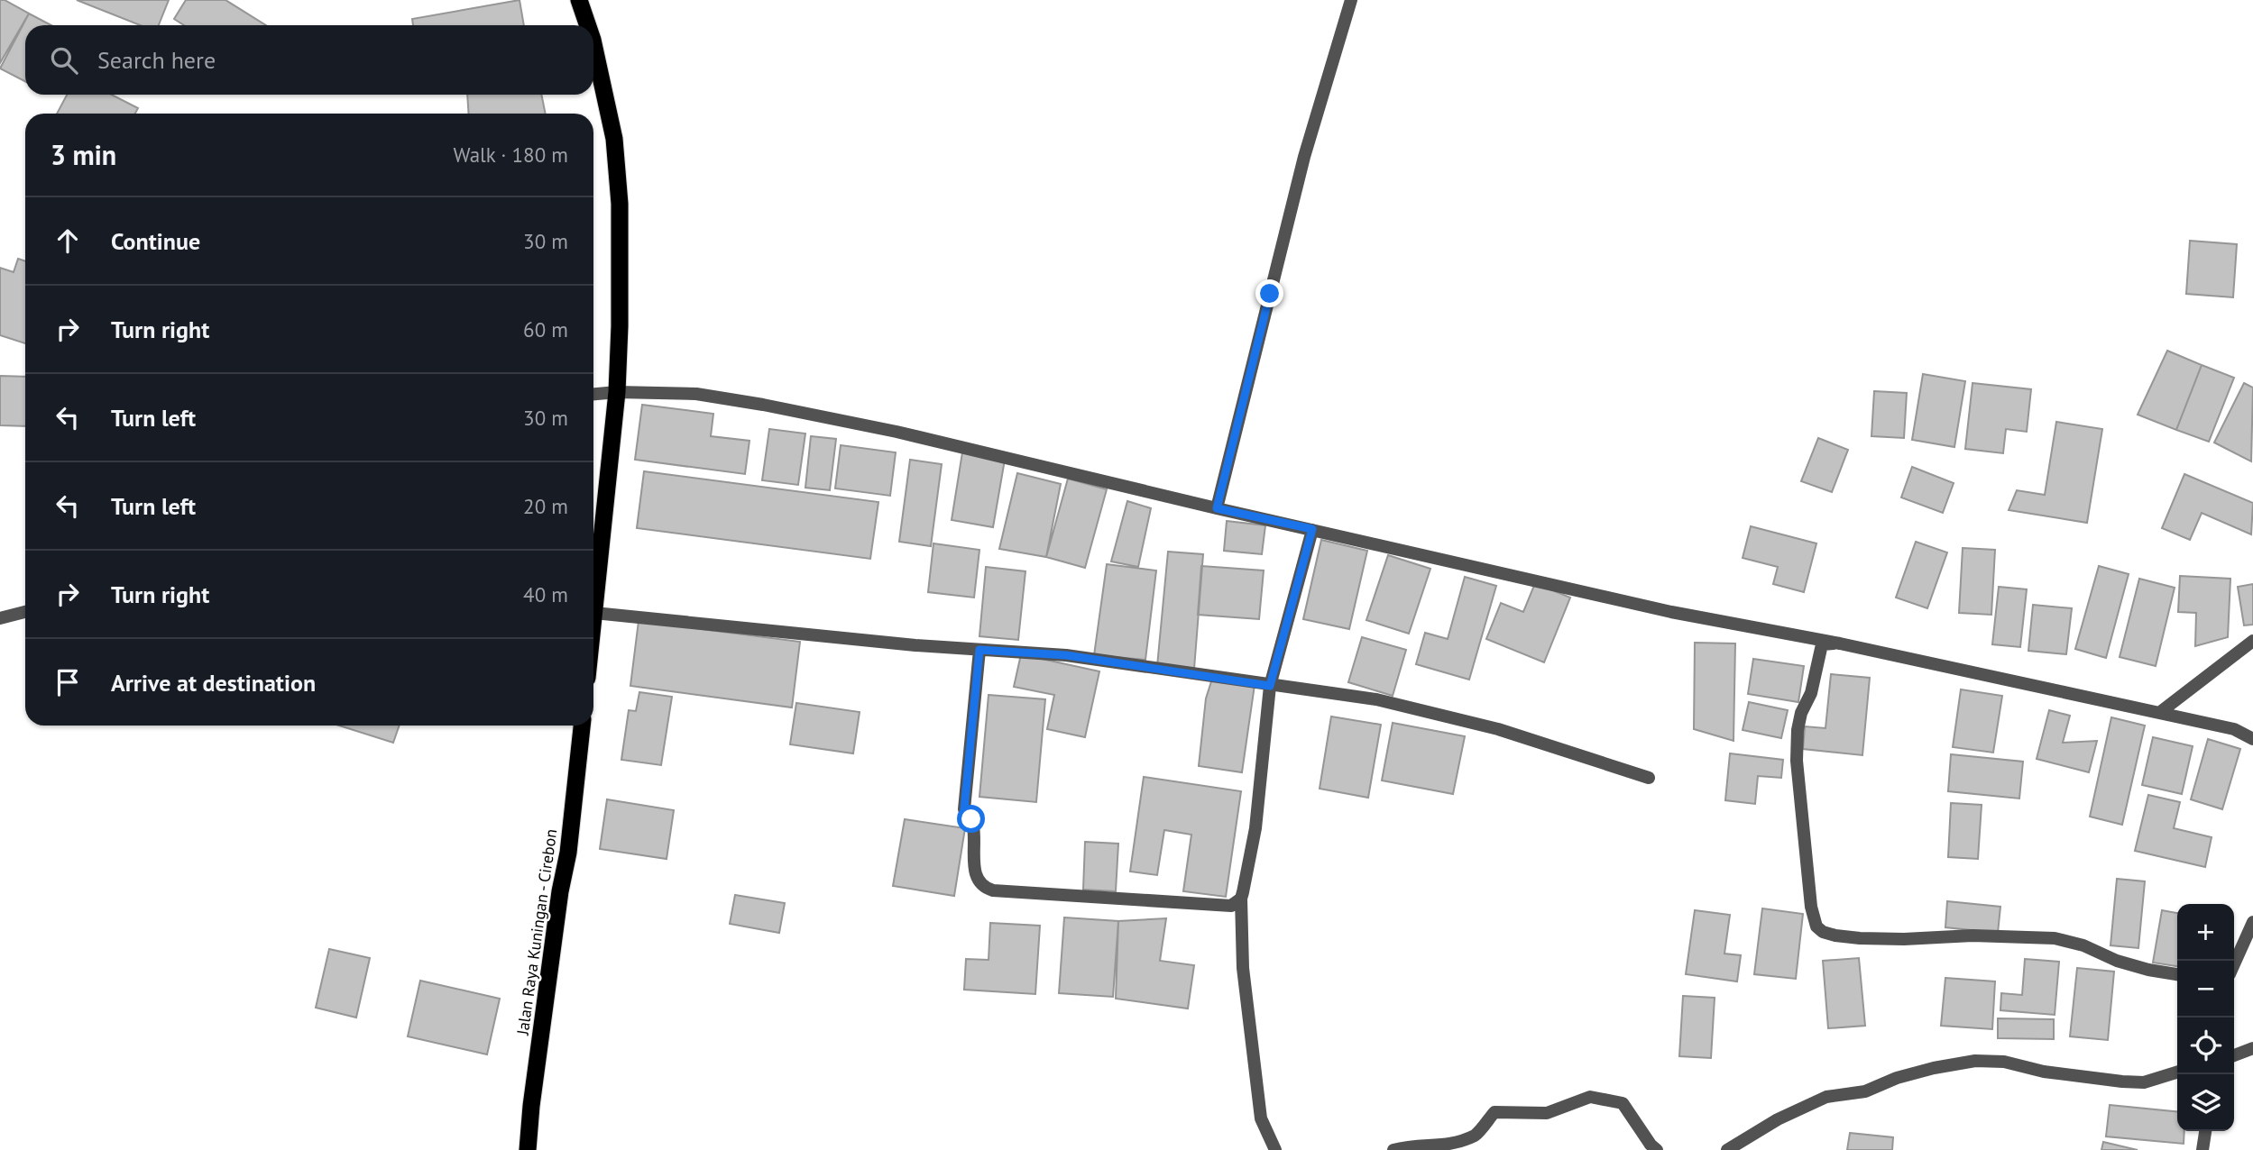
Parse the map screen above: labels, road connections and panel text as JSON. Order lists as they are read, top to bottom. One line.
{"streets":{"highway":["Jalan Raya Kuningan - Cirebon"]},"page":{"search":"Search here","heading":["3 min","Walk · 180 m"],"list":[["Continue","30 m"],["Turn right","60 m"],["Turn left","30 m"],["Turn left","20 m"],["Turn right","40 m"],"Arrive at destination"],"map_buttons":["+","−"]}}
